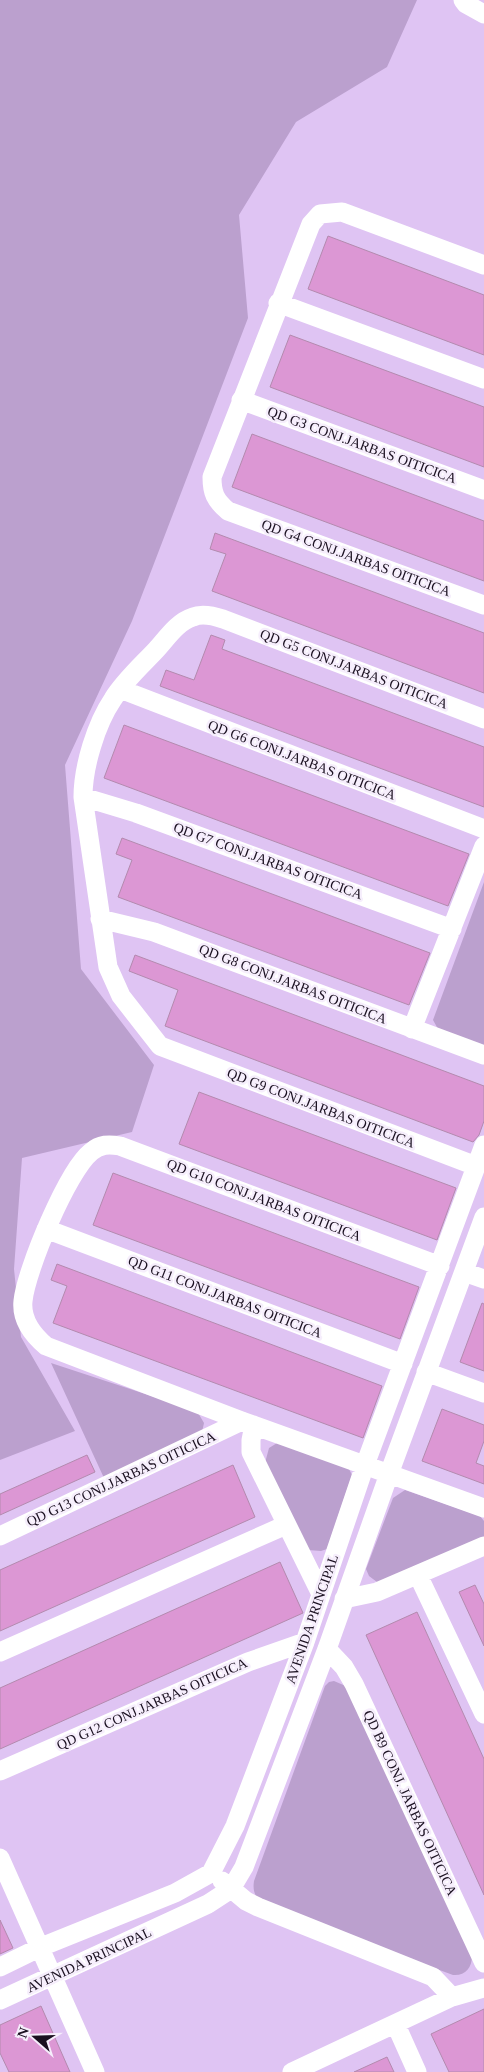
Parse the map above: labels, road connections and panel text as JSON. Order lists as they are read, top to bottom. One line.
{"streets":{"street":["QD G3 CONJ.JARBAS OITICICA","QD G4 CONJ.JARBAS OITICICA","QD G5 CONJ.JARBAS OITICICA","QD G6 CONJ.JARBAS OITICICA","QD G7 CONJ.JARBAS OITICICA","QD G8 CONJ.JARBAS OITICICA","QD G9 CONJ.JARBAS OITICICA","QD G10 CONJ.JARBAS OITICICA","QD G11 CONJ.JARBAS OITICICA","QD G13 CONJ.JARBAS OITICICA","AVENIDA PRINCIPAL","QD G12 CONJ.JARBAS OITICICA","QD B9 CONJ. JARBAS OITICICA"]},"crossings":[["QD G3 CONJ.JARBAS OITICICA","QD G4 CONJ.JARBAS OITICICA"],["QD G5 CONJ.JARBAS OITICICA","QD G6 CONJ.JARBAS OITICICA"],["QD G5 CONJ.JARBAS OITICICA","QD G7 CONJ.JARBAS OITICICA"],["QD G5 CONJ.JARBAS OITICICA","QD G8 CONJ.JARBAS OITICICA"],["QD G5 CONJ.JARBAS OITICICA","QD G9 CONJ.JARBAS OITICICA"],["QD G9 CONJ.JARBAS OITICICA","AVENIDA PRINCIPAL"],["QD G10 CONJ.JARBAS OITICICA","QD G11 CONJ.JARBAS OITICICA"],["QD G10 CONJ.JARBAS OITICICA","AVENIDA PRINCIPAL"],["QD G11 CONJ.JARBAS OITICICA","AVENIDA PRINCIPAL"],["AVENIDA PRINCIPAL","QD G12 CONJ.JARBAS OITICICA"],["AVENIDA PRINCIPAL","QD B9 CONJ. JARBAS OITICICA"]],"north":"left"}
